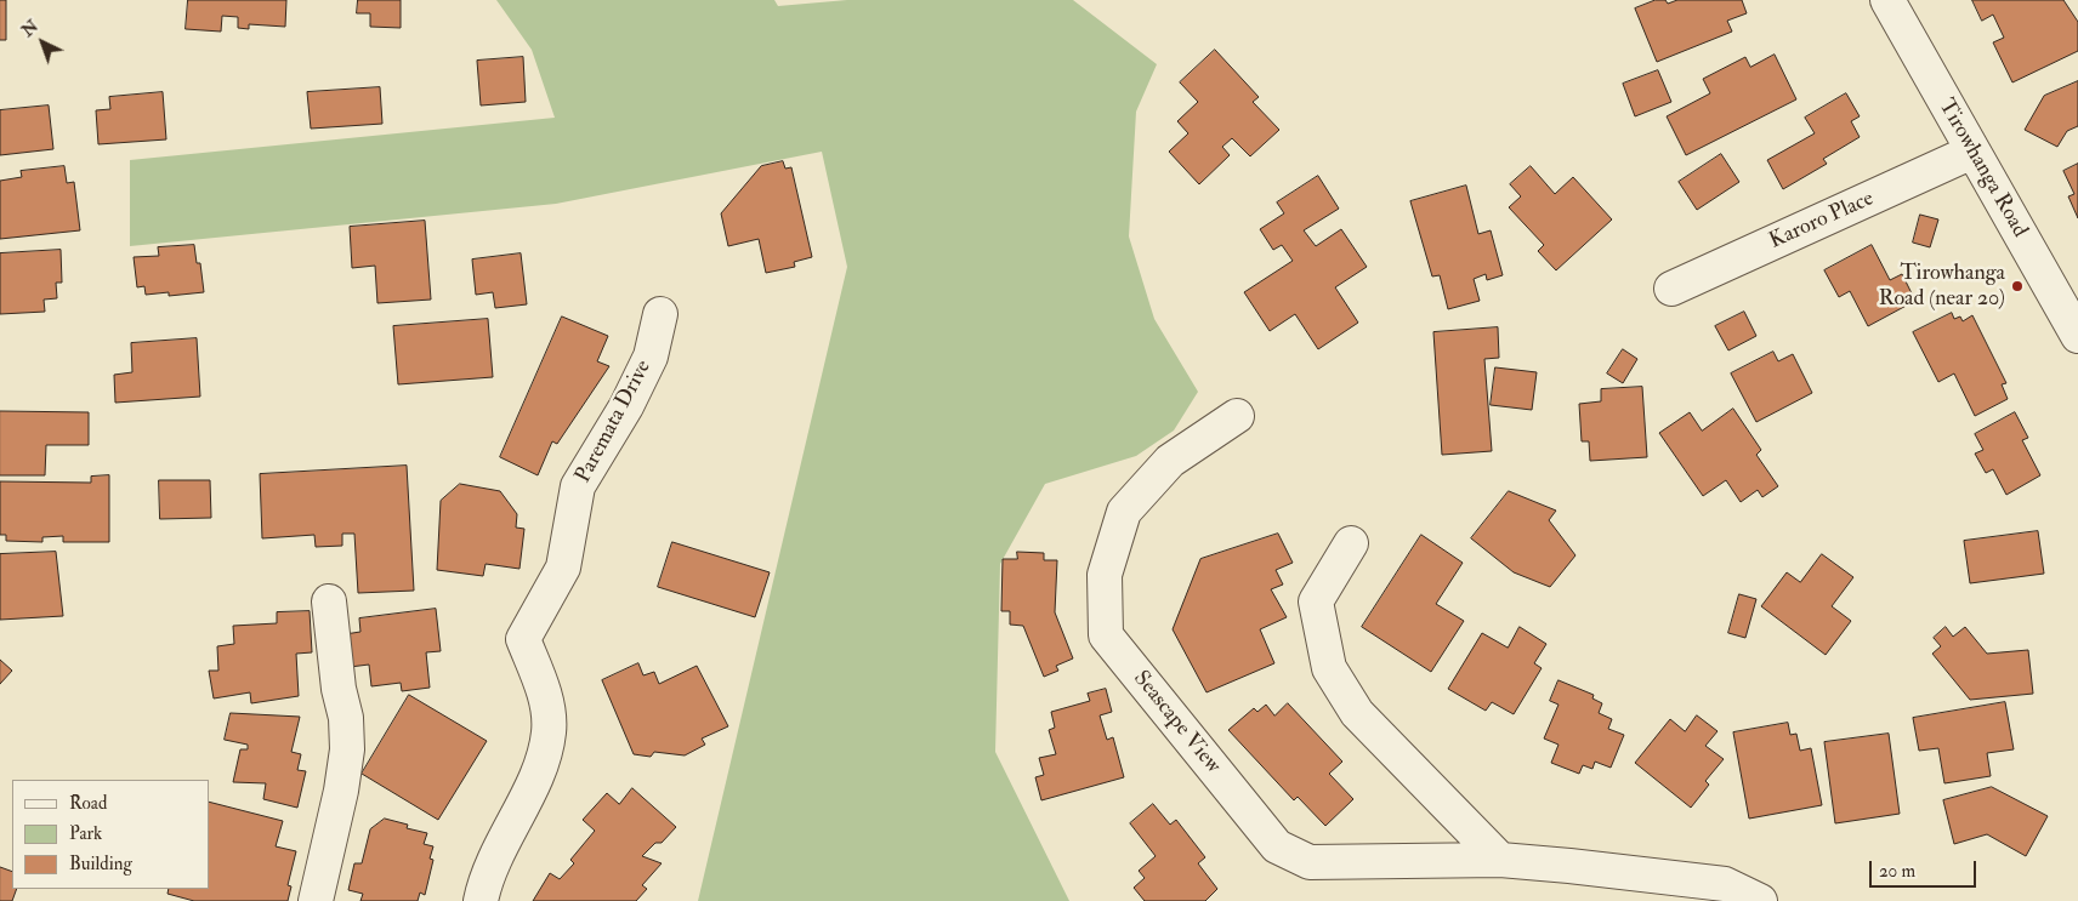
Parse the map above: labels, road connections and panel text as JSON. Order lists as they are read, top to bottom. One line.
{"streets":{"street":["Tirowhanga Road","Karoro Place","Paremata Drive","Seascape View"]},"crossings":[["Tirowhanga Road","Karoro Place"]],"places":["Tirowhanga Road (near 20)"],"legend":["Road","Park","Building"],"scale_bar":"20 m","north":"top left"}
